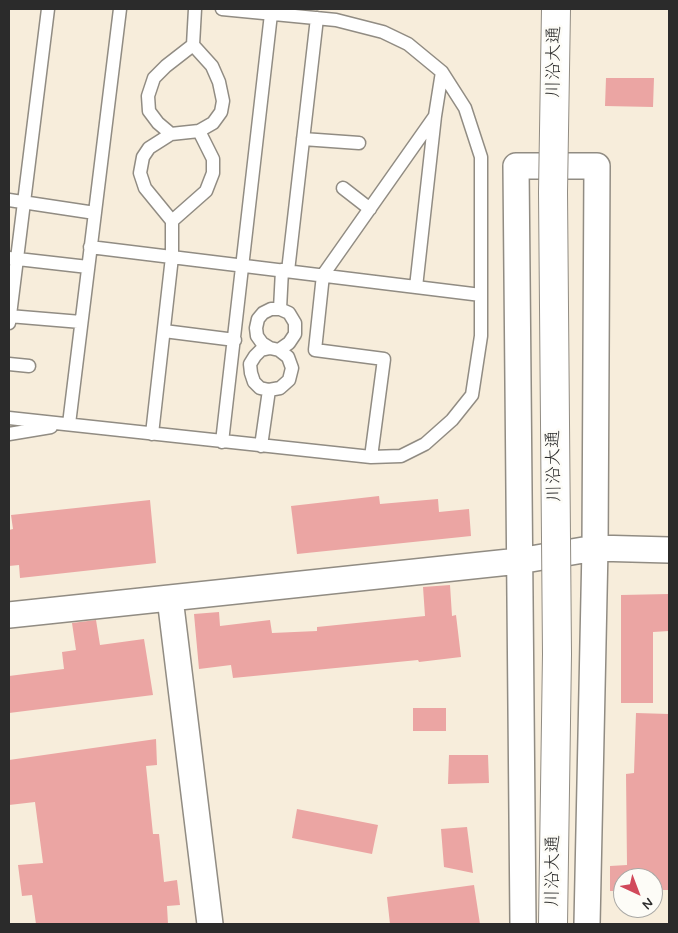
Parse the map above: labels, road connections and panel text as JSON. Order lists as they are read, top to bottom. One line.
{"streets":{"street":["川沿大通"]},"north":"bottom right"}
